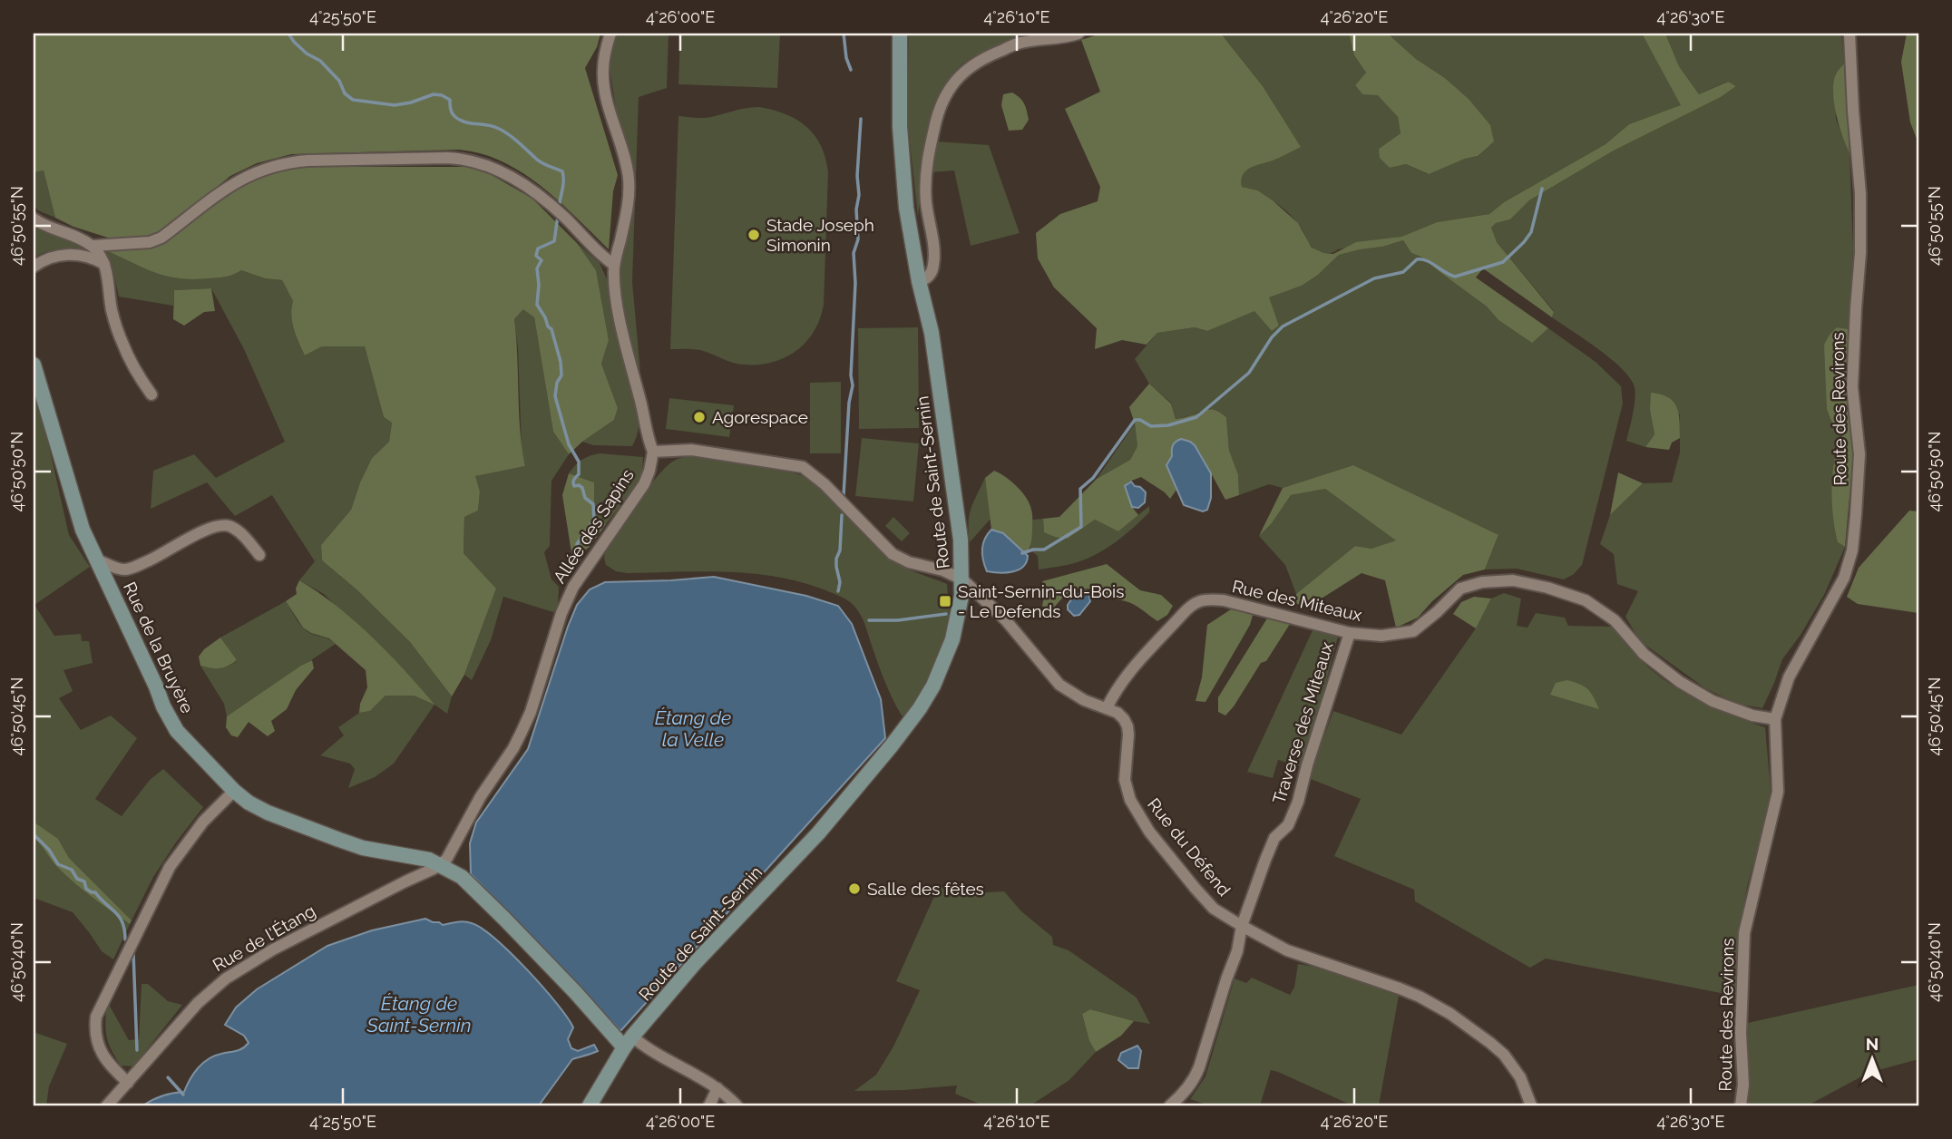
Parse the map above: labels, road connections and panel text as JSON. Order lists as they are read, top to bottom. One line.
{"streets":{"street":["Route des Revirons","Route de Saint-Sernin","Allée des Sapins","Rue des Miteaux","Rue de la Bruyère","Traverse des Miteaux","Rue du Défend","Rue de l'Étang"]},"crossings":[["Route des Revirons","Rue des Miteaux"],["Route de Saint-Sernin","Rue de la Bruyère"],["Route de Saint-Sernin","Rue du Défend"],["Allée des Sapins","Rue de la Bruyère"],["Allée des Sapins","Rue de l'Étang"],["Rue des Miteaux","Traverse des Miteaux"],["Rue des Miteaux","Rue du Défend"],["Rue de la Bruyère","Rue de l'Étang"],["Traverse des Miteaux","Rue du Défend"]],"water":["Étang de la Velle","Étang de Saint-Sernin"],"places":{"other":["Stade Joseph Simonin","Agorespace","Salle des fêtes"],"transit":["Saint-Sernin-du-Bois - Le Defends"]},"north":"top","coordinates":["4°25'50\"E","4°26'00\"E","4°26'10\"E","4°26'20\"E","4°26'30\"E","46°50'55\"N","46°50'50\"N","46°50'45\"N","46°50'40\"N"]}
